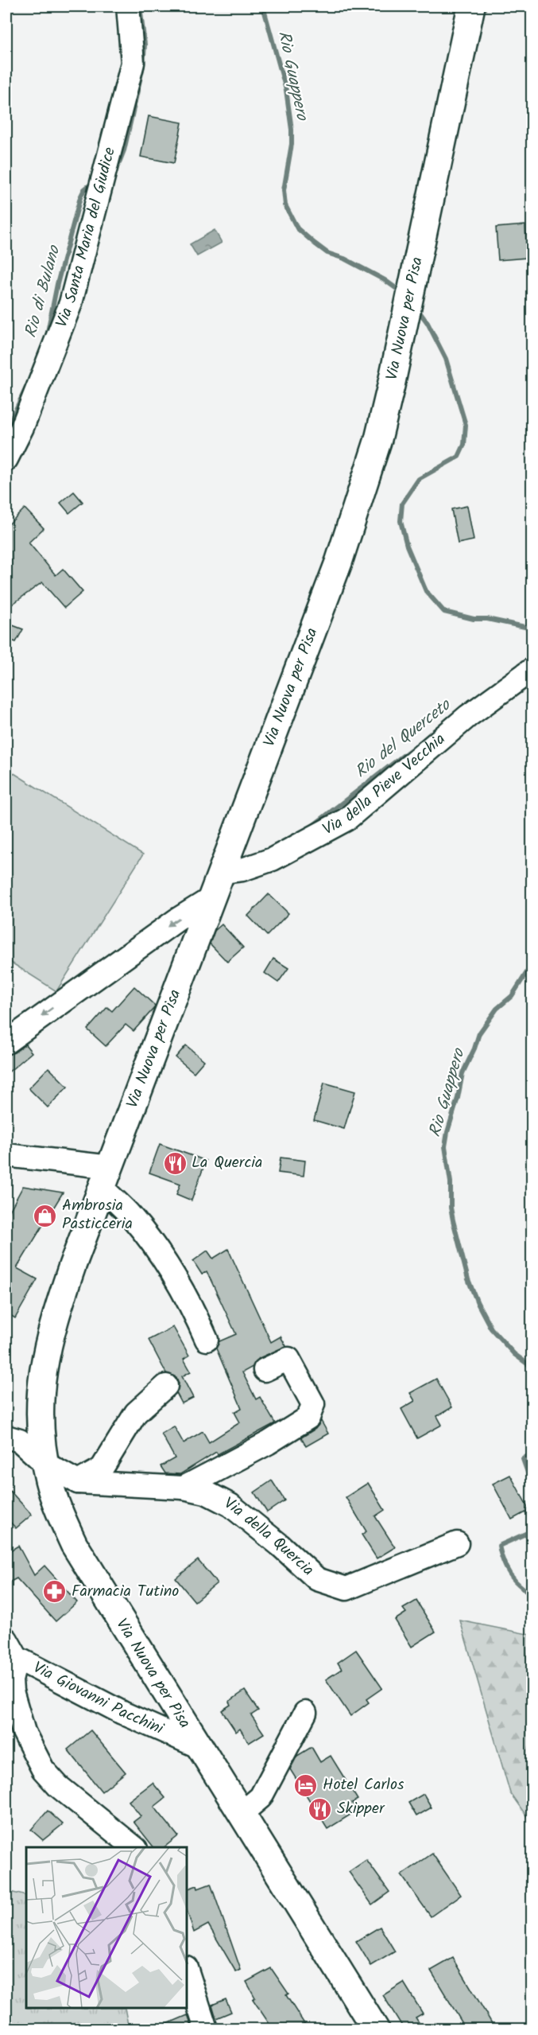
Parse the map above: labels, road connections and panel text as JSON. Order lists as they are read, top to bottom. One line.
{"streets":{"main road":["Via Nuova per Pisa"],"street":["Via Santa Maria del Giudice","Via della Pieve Vecchia","Via della Quercia","Via Giovanni Pacchini"]},"crossings":[["Via Nuova per Pisa","Via della Pieve Vecchia"],["Via Nuova per Pisa","Via della Quercia"],["Via Nuova per Pisa","Via Giovanni Pacchini"]],"water":["Rio Guappero","Rio di Bulano","Rio del Querceto"],"places":{"restaurant":["La Quercia","Skipper"],"shop":["Ambrosia Pasticceria"],"pharmacy":["Farmacia Tutino"],"hotel":["Hotel Carlos"]}}
